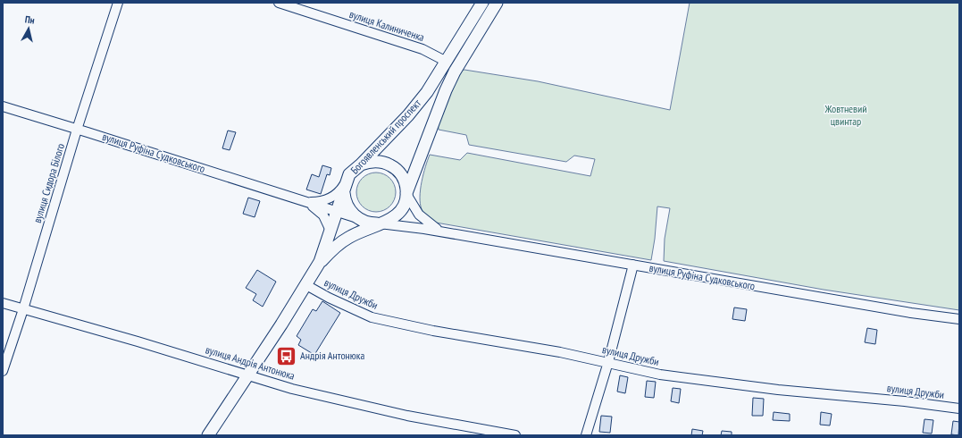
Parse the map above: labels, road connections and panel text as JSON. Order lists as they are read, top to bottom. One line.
{"streets":{"main road":["Богоявленський проспект","вулиця Руфіна Судковського"],"street":["вулиця Калиниченка","вулиця Сидора Білого","вулиця Дружби","вулиця Андрія Антонюка"]},"crossings":[["вулиця Калиниченка","Богоявленський проспект"],["Богоявленський проспект","вулиця Руфіна Судковського"],["Богоявленський проспект","вулиця Дружби"],["Богоявленський проспект","вулиця Андрія Антонюка"],["вулиця Руфіна Судковського","вулиця Сидора Білого"],["вулиця Сидора Білого","вулиця Андрія Антонюка"]],"parks":["Жовтневий цвинтар"],"places":{"bus stop":["Андрія Антонюка"]},"north":"top"}
